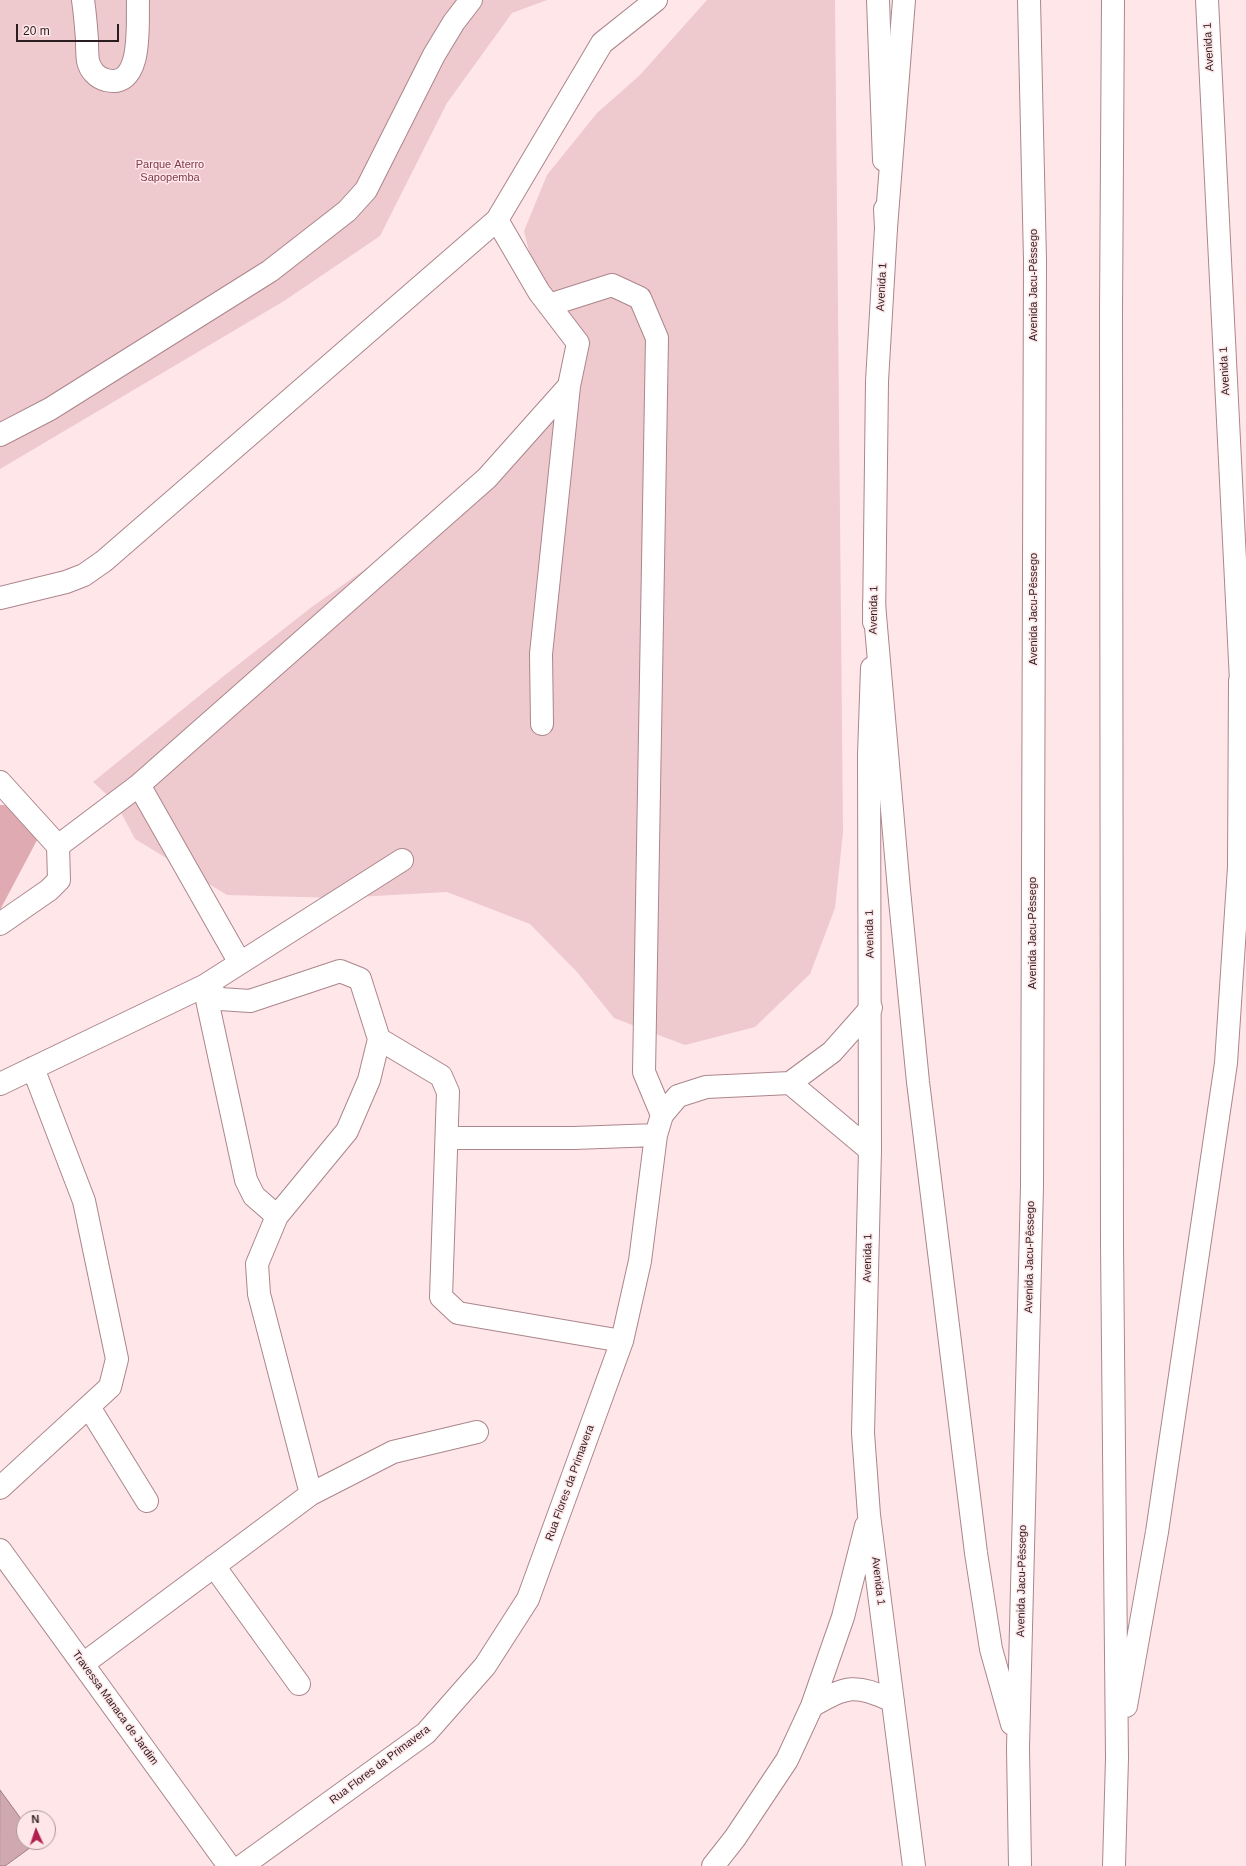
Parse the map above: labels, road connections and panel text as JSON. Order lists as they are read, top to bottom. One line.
{"streets":{"main road":["Avenida 1","Avenida Jacu-Pêssego","Rua Flores da Primavera","Travessa Manaca de Jardim"]},"parks":["Parque Aterro Sapopemba"],"scale_bar":"20 m","north":"top"}
